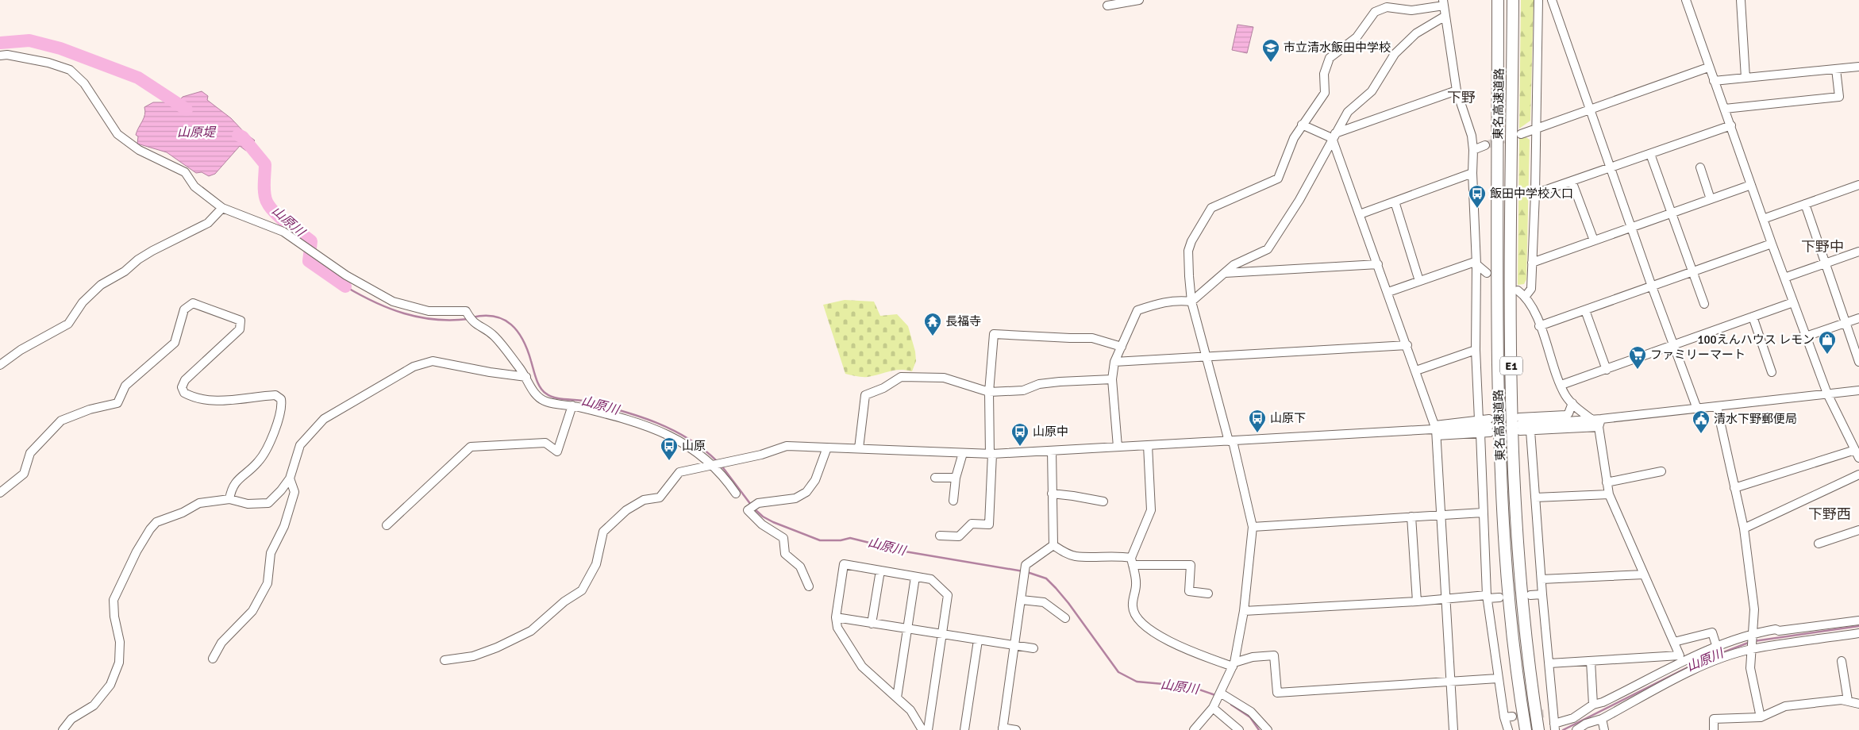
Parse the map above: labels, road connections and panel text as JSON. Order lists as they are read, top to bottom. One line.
{"streets":{"highway":["東名高速道路","E1"]},"districts":["下野","下野中","下野西"],"water":["山原堤","山原川"],"places":{"school or university":["市立清水飯田中学校"],"bus stop":["飯田中学校入口","山原下","山原中","山原"],"temple":["長福寺"],"shop":["100えんハウス レモン"],"supermarket":["ファミリーマート"],"public building":["清水下野郵便局"]}}
